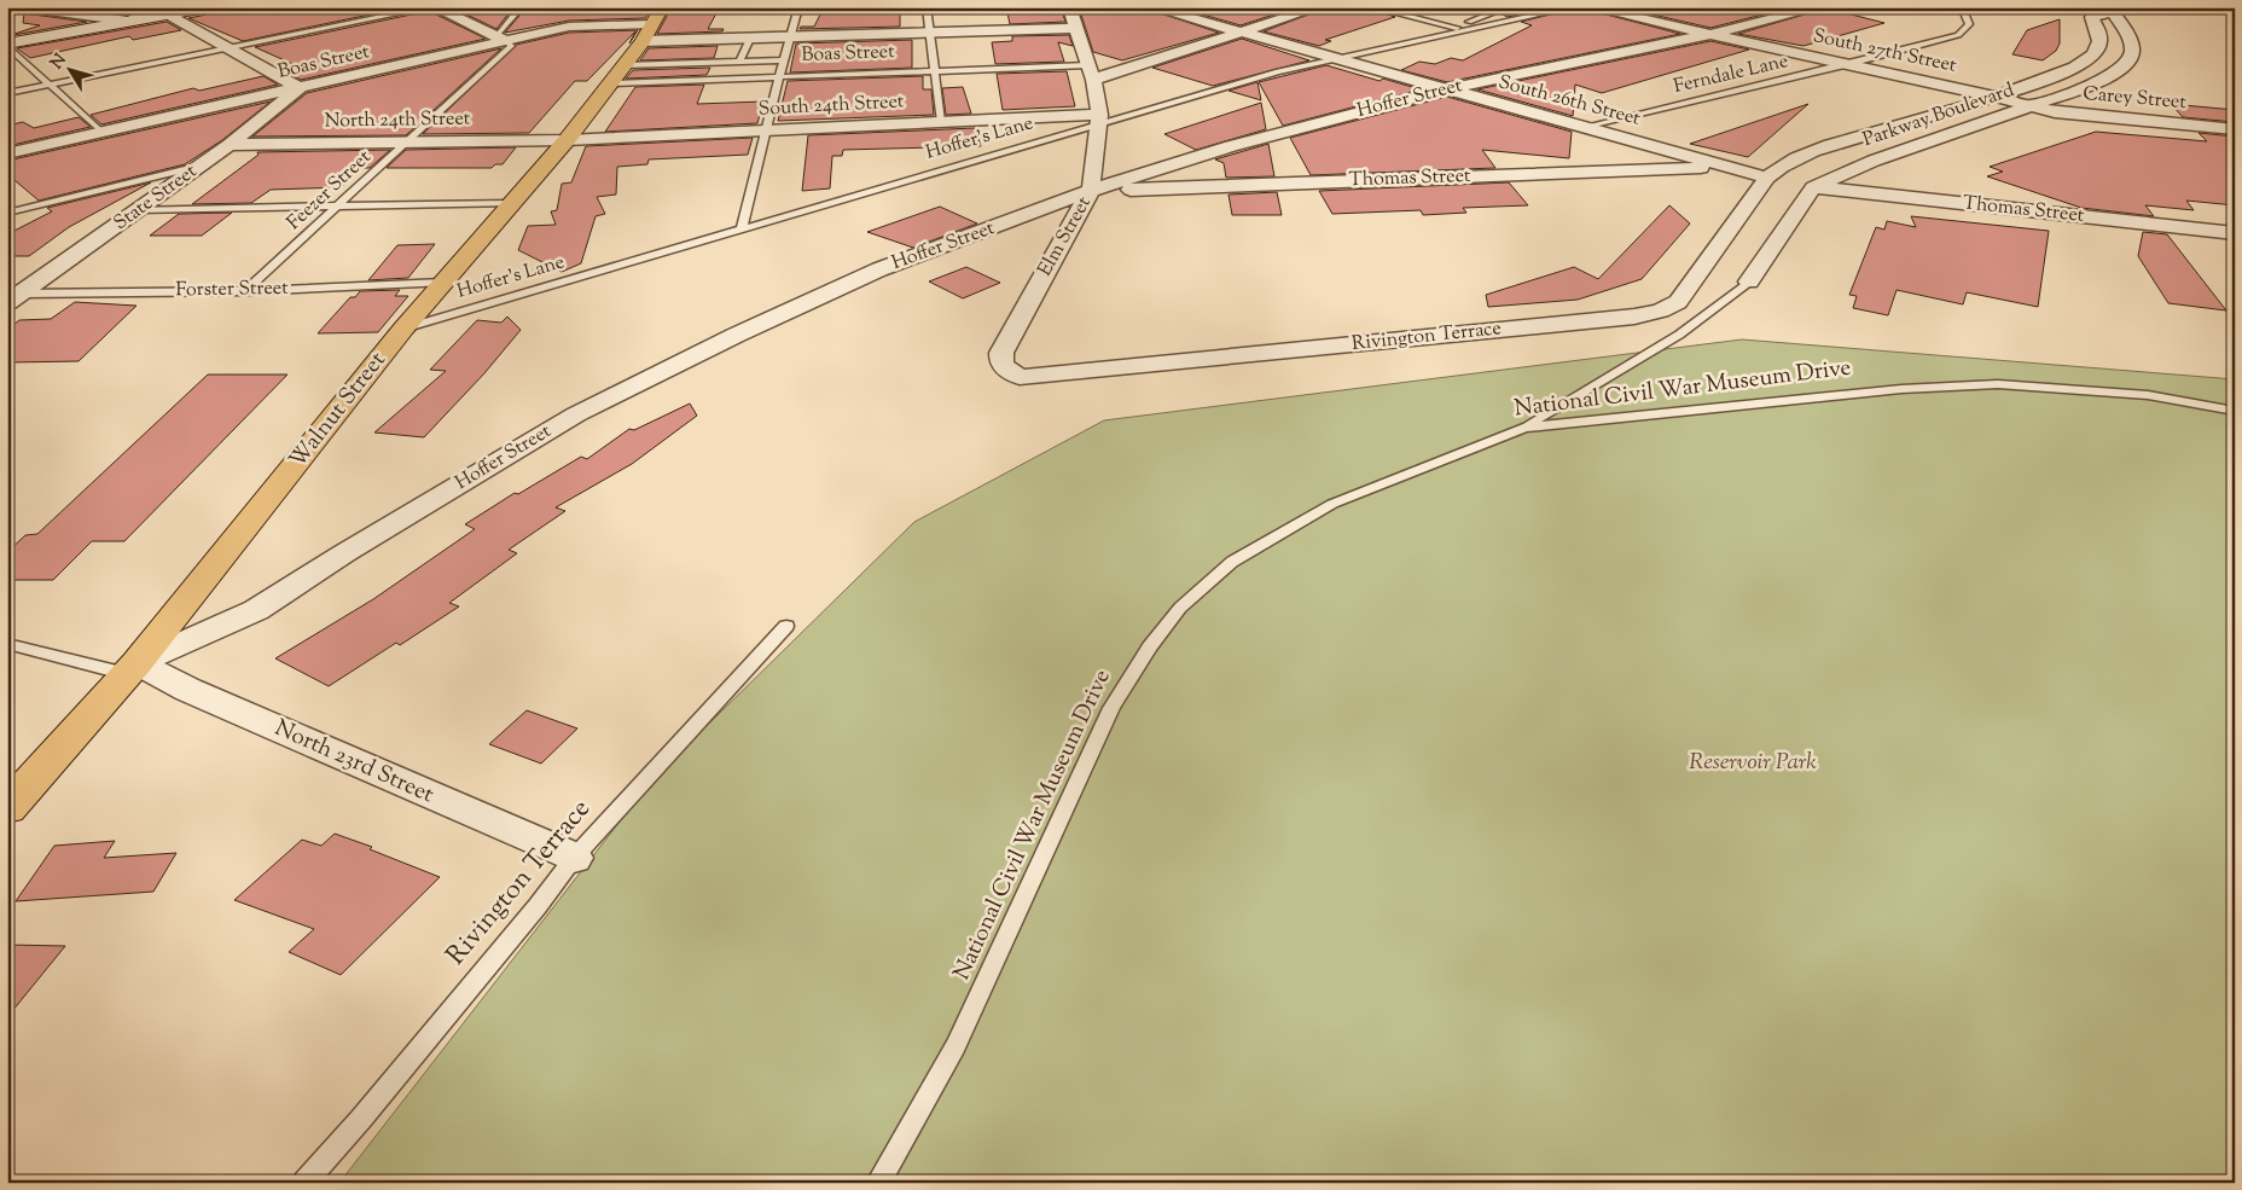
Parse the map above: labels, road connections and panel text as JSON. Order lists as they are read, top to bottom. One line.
{"streets":{"main road":["Walnut Street"],"street":["South 27th Street","Boas Street","Hoffer Street","Carey Street","South 26th Street","South 24th Street","Parkway Boulevard","North 24th Street","Thomas Street","State Street","Elm Street","Forster Street","Rivington Terrace","North 23rd Street"],"lane":["Ferndale Lane","Hoffer's Lane","Feezer Street","National Civil War Museum Drive"]},"crossings":[["South 27th Street","Ferndale Lane"],["South 27th Street","Hoffer Street"],["South 27th Street","Carey Street"],["South 27th Street","Parkway Boulevard"],["Boas Street","South 26th Street"],["Boas Street","North 24th Street"],["Boas Street","Feezer Street"],["Boas Street","State Street"],["Boas Street","Elm Street"],["Boas Street","Walnut Street"],["Ferndale Lane","South 26th Street"],["Hoffer Street","South 26th Street"],["Hoffer Street","Thomas Street"],["Hoffer Street","Elm Street"],["Hoffer Street","Walnut Street"],["Hoffer Street","North 23rd Street"],["Carey Street","Parkway Boulevard"],["South 26th Street","Parkway Boulevard"],["South 26th Street","Hoffer's Lane"],["South 26th Street","Thomas Street"],["South 26th Street","Rivington Terrace"],["South 24th Street","North 24th Street"],["South 24th Street","Hoffer's Lane"],["South 24th Street","Elm Street"],["South 24th Street","Walnut Street"],["Parkway Boulevard","Thomas Street"],["Parkway Boulevard","Rivington Terrace"],["North 24th Street","Feezer Street"],["North 24th Street","State Street"],["North 24th Street","Walnut Street"],["Hoffer's Lane","Elm Street"],["Hoffer's Lane","Walnut Street"],["Thomas Street","Elm Street"],["Feezer Street","Forster Street"],["State Street","Forster Street"],["Elm Street","Rivington Terrace"],["Forster Street","Walnut Street"],["Rivington Terrace","North 23rd Street"],["Walnut Street","North 23rd Street"]],"parks":["Reservoir Park"],"north":"top left"}
